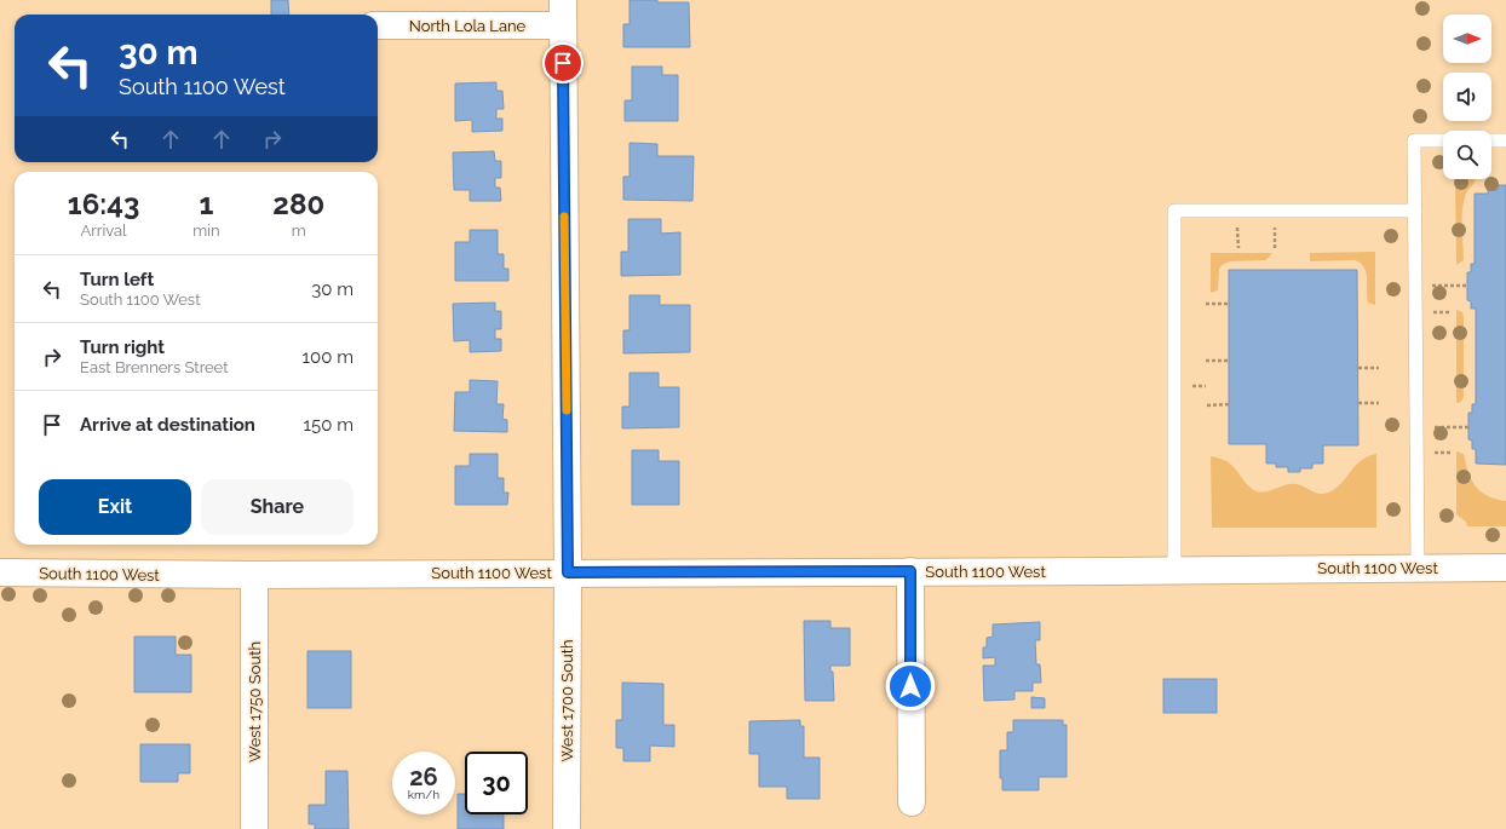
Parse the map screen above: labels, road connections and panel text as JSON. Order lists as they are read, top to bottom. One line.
{"streets":{"street":["North Lola Lane","South 1100 West","West 1700 South","West 1750 South"]},"crossings":[["North Lola Lane","West 1700 South"],["South 1100 West","West 1700 South"],["South 1100 West","West 1750 South"]],"north":"right","page":{"turn":["30 m","South 1100 West"],"eta":["16:43","Arrival","1","min","280","m"],"list":[{"name":"Turn left","note":"South 1100 West","value":"30 m"},{"name":"Turn right","note":"East Brenners Street","value":"100 m"},{"name":"Arrive at destination","value":"150 m"}],"buttons":["Exit","Share"],"speed":"26 km/h","limit":"30"}}
